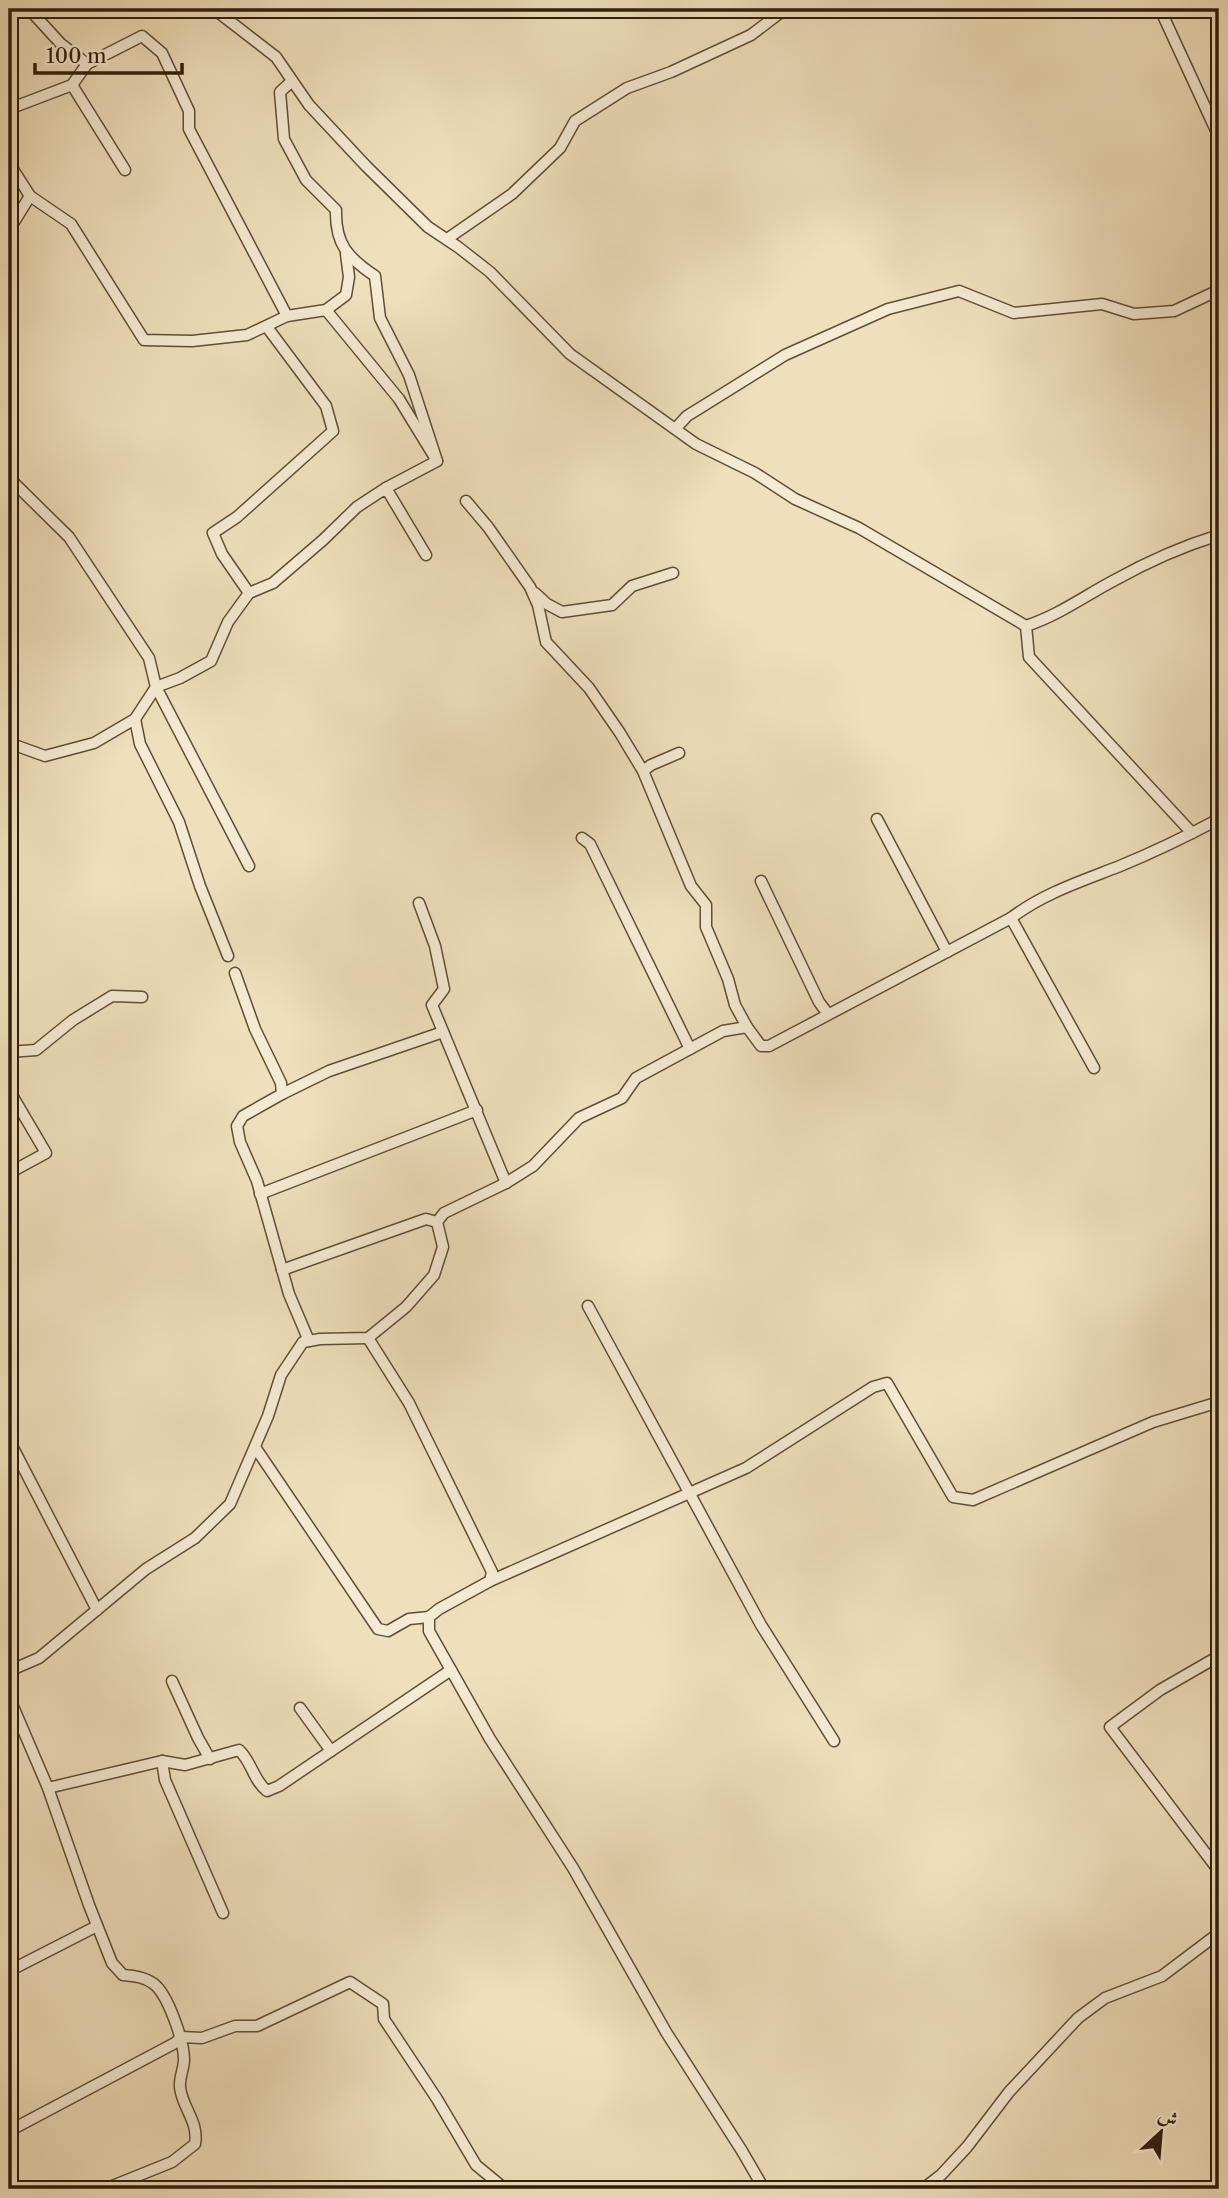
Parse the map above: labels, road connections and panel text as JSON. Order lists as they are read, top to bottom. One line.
{"scale_bar":"100 m","north":"top right"}
